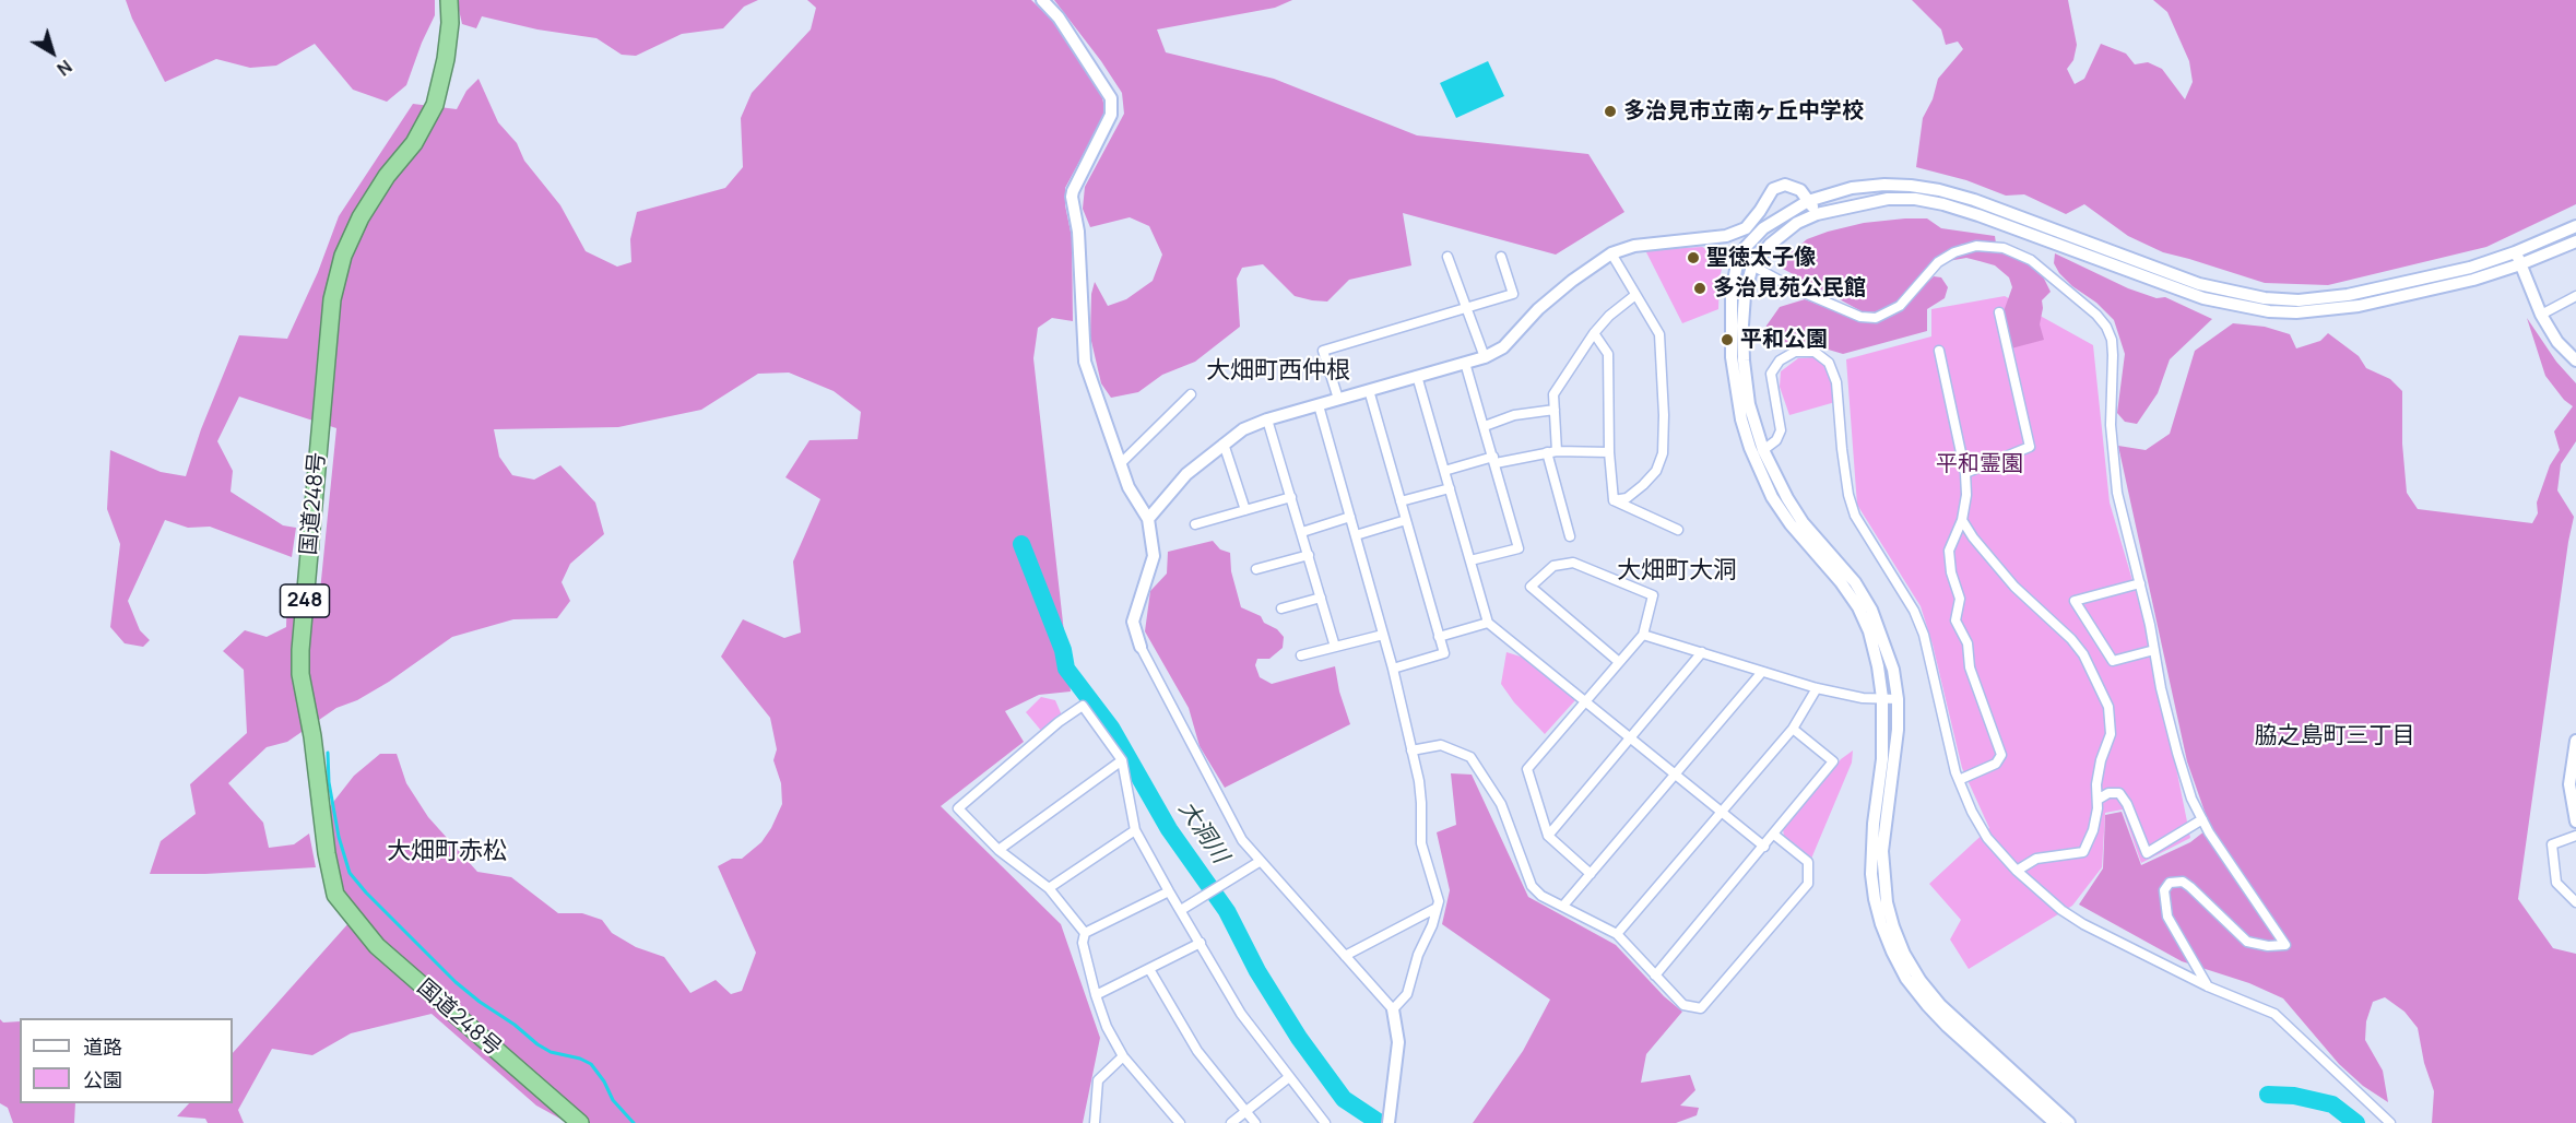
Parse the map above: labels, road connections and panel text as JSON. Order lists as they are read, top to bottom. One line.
{"streets":{"highway":["国道248号","248"]},"districts":["大畑町西仲根","大畑町大洞","脇之島町三丁目","大畑町赤松"],"water":["大洞川"],"parks":["平和霊園"],"places":["多治見市立南ヶ丘中学校","聖徳太子像","多治見苑公民館","平和公園"],"legend":["道路","公園"],"north":"bottom right"}
